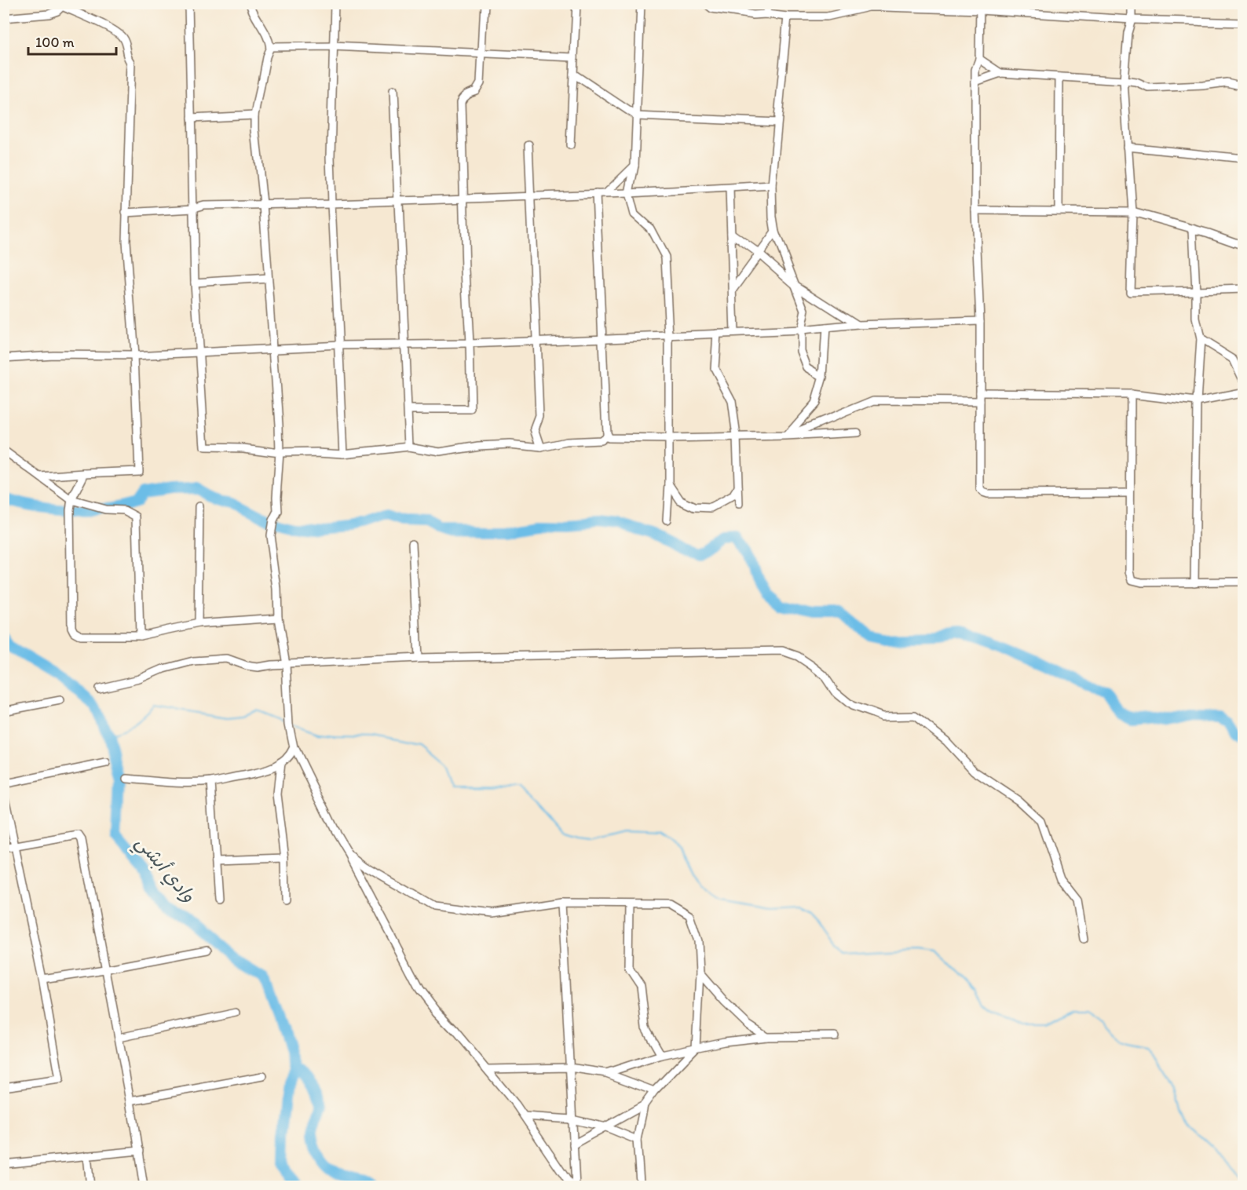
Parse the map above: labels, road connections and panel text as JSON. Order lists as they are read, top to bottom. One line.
{"water":["وادي أبشي"],"scale_bar":"100 m"}
